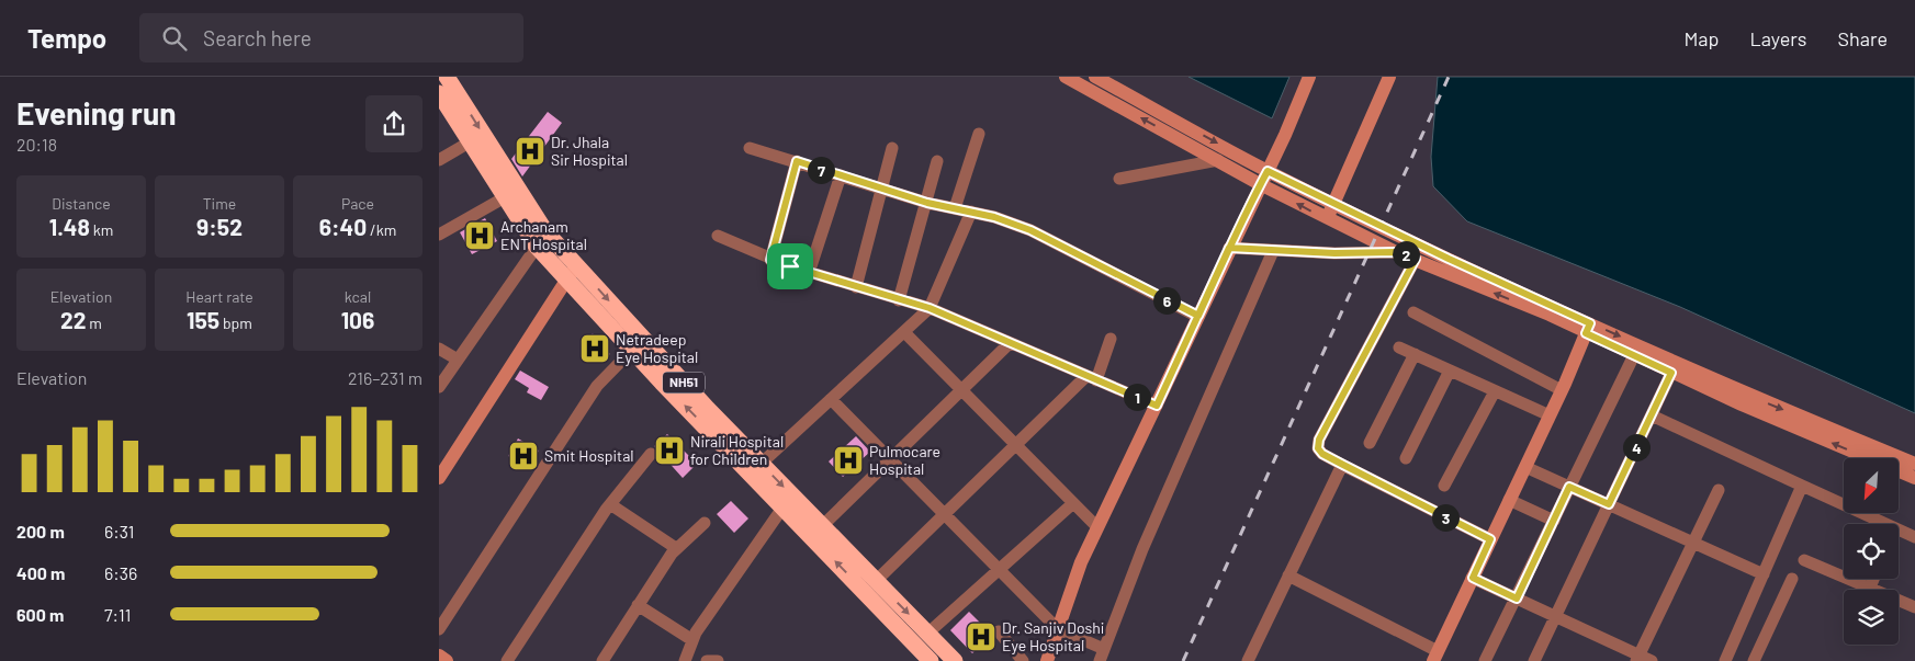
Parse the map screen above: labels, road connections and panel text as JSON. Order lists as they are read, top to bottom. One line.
{"streets":{"highway":["NH51"]},"places":{"hospital":["Dr. Jhala Sir Hospital","Archanam ENT Hospital","Netradeep Eye Hospital","Nirali Hospital for Children","Smit Hospital","Pulmocare Hospital","Dr. Sanjiv Doshi Eye Hospital"]},"north":"bottom left","page":{"header":"Tempo","search":"Search here","nav":["Map","Layers","Share"],"heading":["Evening run","20:18"],"pins":["7","2","6","1","4","3"],"stats":[["Distance","1.48 km"],["Time","9:52"],["Pace","6:40 /km"],["Elevation","22 m"],["Heart rate","155 bpm"],["kcal","106"]],"chart":["Elevation","216–231 m"],"list":[{"name":"200 m","note":"6:31"},{"name":"400 m","note":"6:36"},{"name":"600 m","note":"7:11"}]}}
